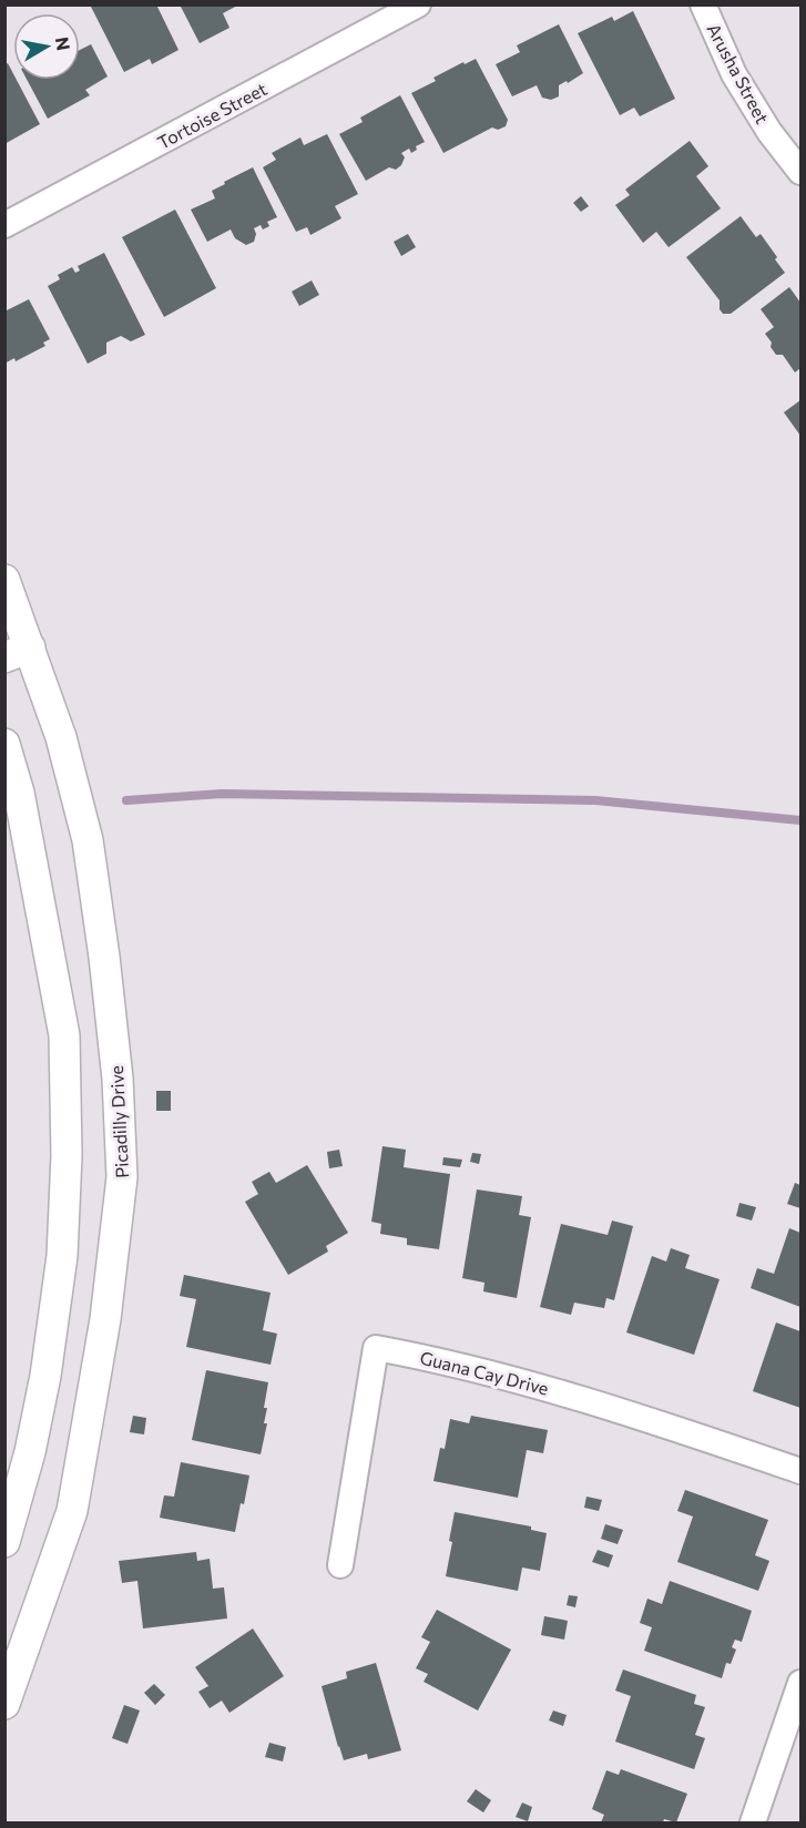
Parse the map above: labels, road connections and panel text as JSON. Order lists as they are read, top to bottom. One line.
{"streets":{"street":["Arusha Street","Tortoise Street","Picadilly Drive","Guana Cay Drive"]},"north":"right"}
